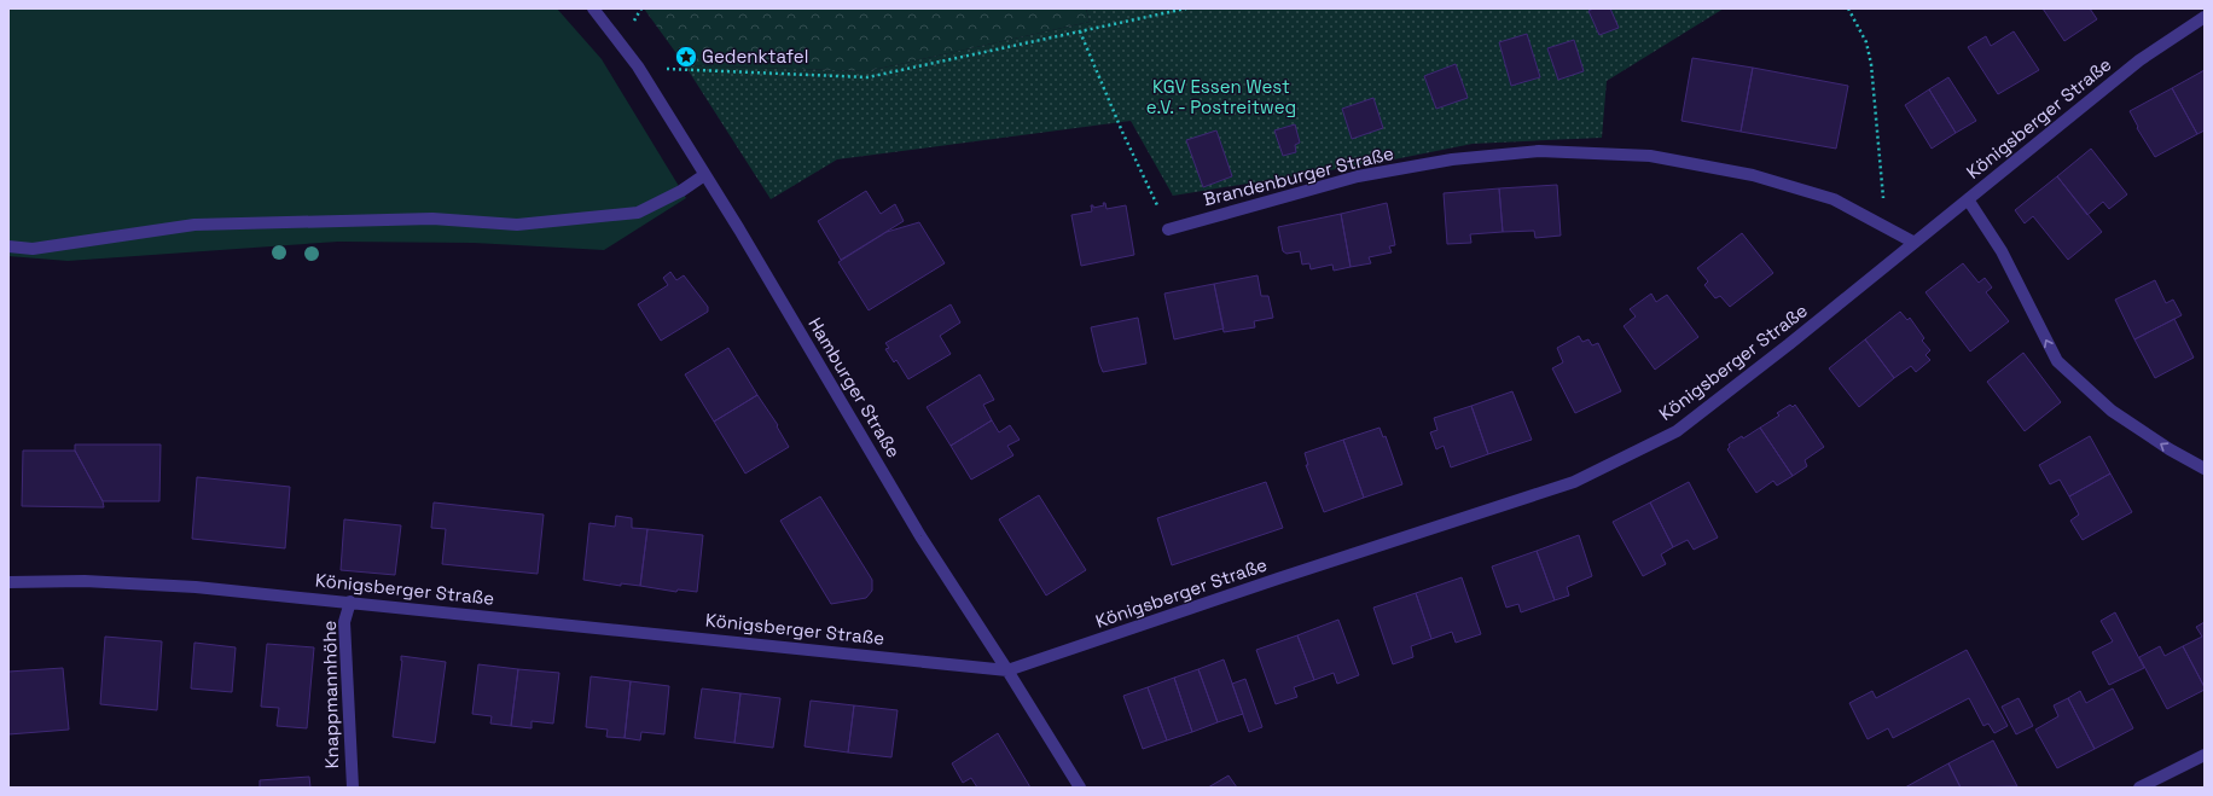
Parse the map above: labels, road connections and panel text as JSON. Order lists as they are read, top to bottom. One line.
{"streets":{"street":["Königsberger Straße","Brandenburger Straße","Hamburger Straße","Knappmannhöhe"]},"crossings":[["Königsberger Straße","Brandenburger Straße"],["Königsberger Straße","Hamburger Straße"],["Königsberger Straße","Knappmannhöhe"]],"parks":["KGV Essen West e.V. - Postreitweg"],"places":{"place":["Gedenktafel"]}}
